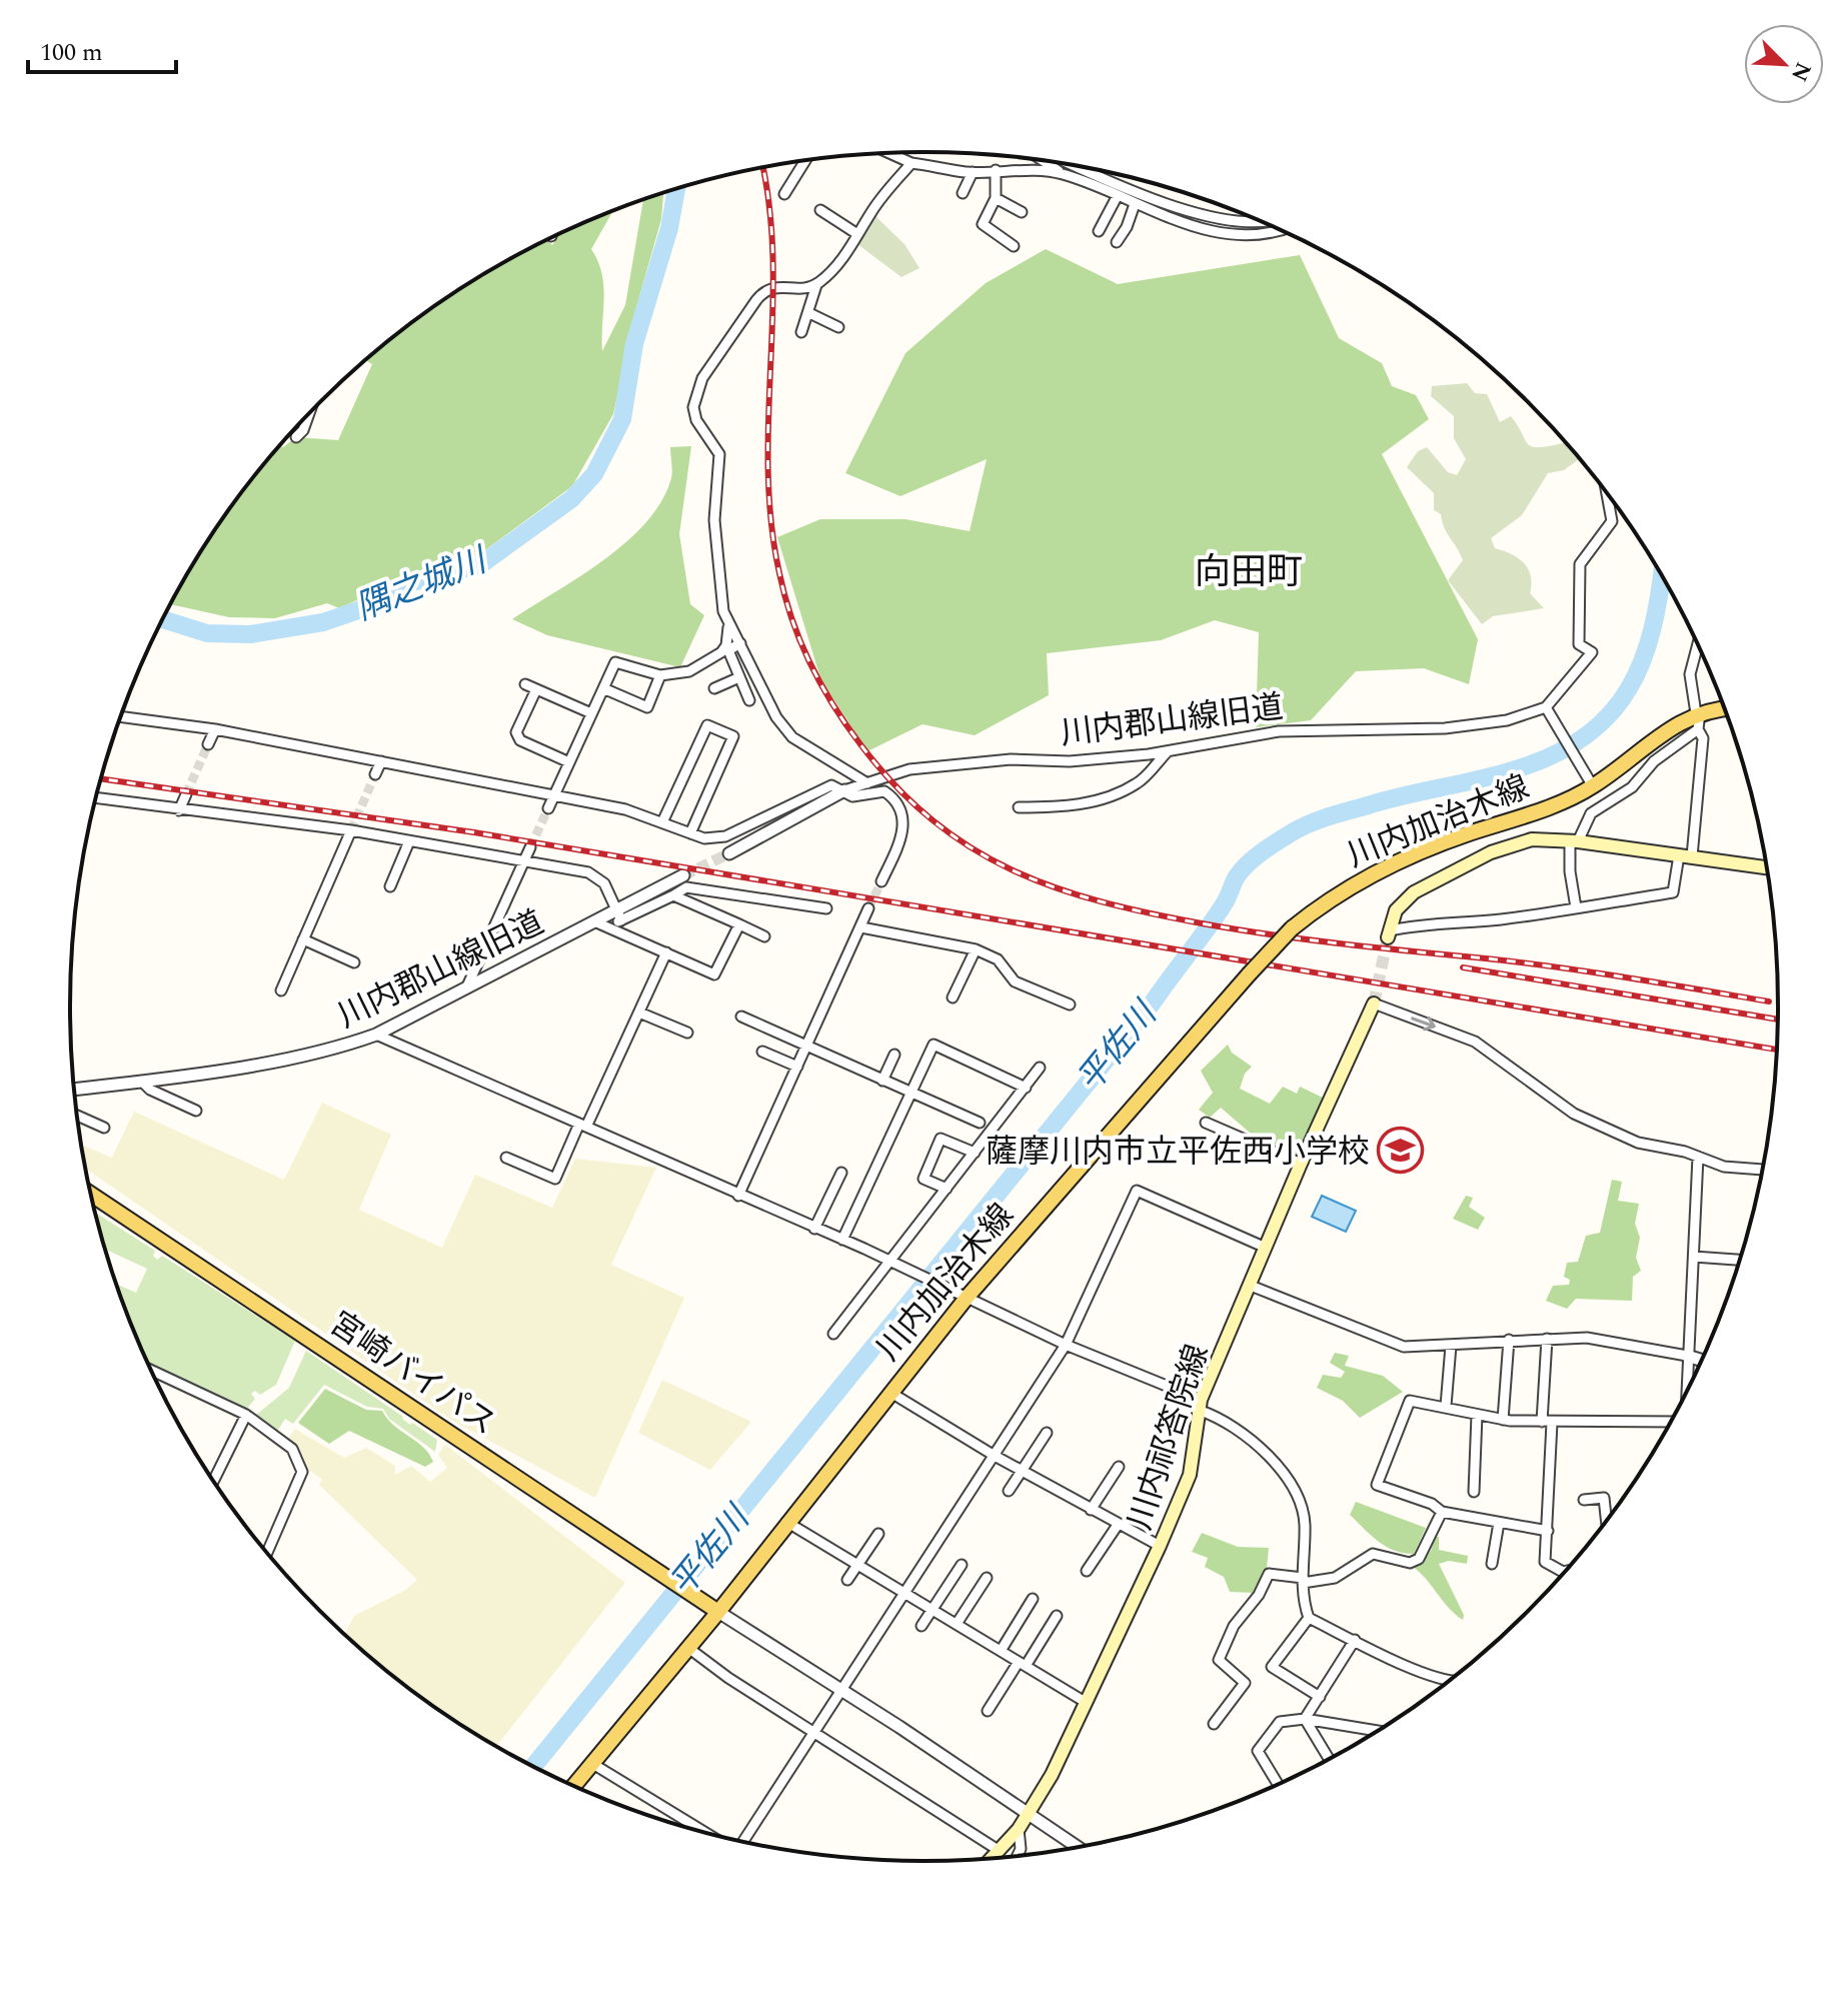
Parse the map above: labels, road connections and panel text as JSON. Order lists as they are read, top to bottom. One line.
{"streets":{"main road":["川内加治木線","宮崎バイパス","川内祁答院線"],"street":["川内郡山線旧道"]},"crossings":[["川内加治木線","宮崎バイパス"]],"districts":["向田町"],"water":["隅之城川","平佐川"],"places":{"school or university":["薩摩川内市立平佐西小学校"]},"scale_bar":"100 m","north":"bottom right"}
